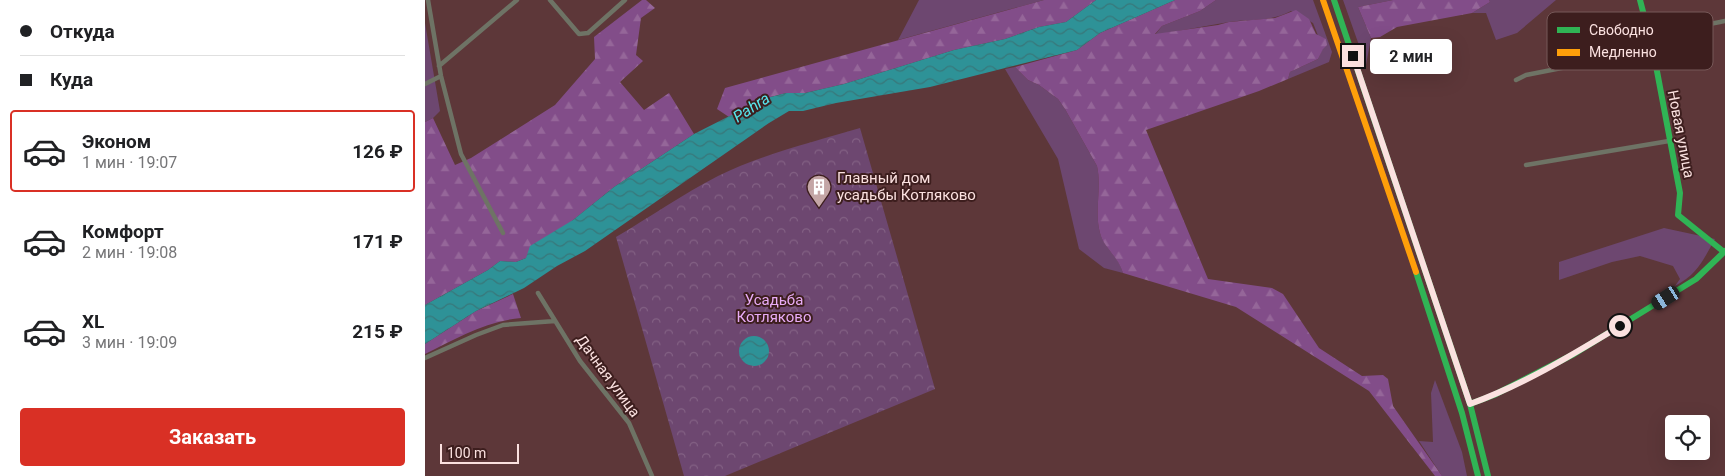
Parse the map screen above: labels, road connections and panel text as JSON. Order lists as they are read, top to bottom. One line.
{"streets":{"main road":["Новая улица"],"street":["Дачная улица"]},"water":["Pahra"],"parks":["Усадьба Котляково"],"places":{"building":["Главный дом усадьбы Котляково"]},"legend":["Свободно","Медленно"],"scale_bar":"100 m","page":{"banner":["Откуда","Куда"],"bubble":"2 мин","list":[{"name":"Эконом","note":"1 мин · 19:07","value":"126 ₽"},{"name":"Комфорт","note":"2 мин · 19:08","value":"171 ₽"},{"name":"XL","note":"3 мин · 19:09","value":"215 ₽"}],"buttons":"Заказать","scale":"100 m"}}
